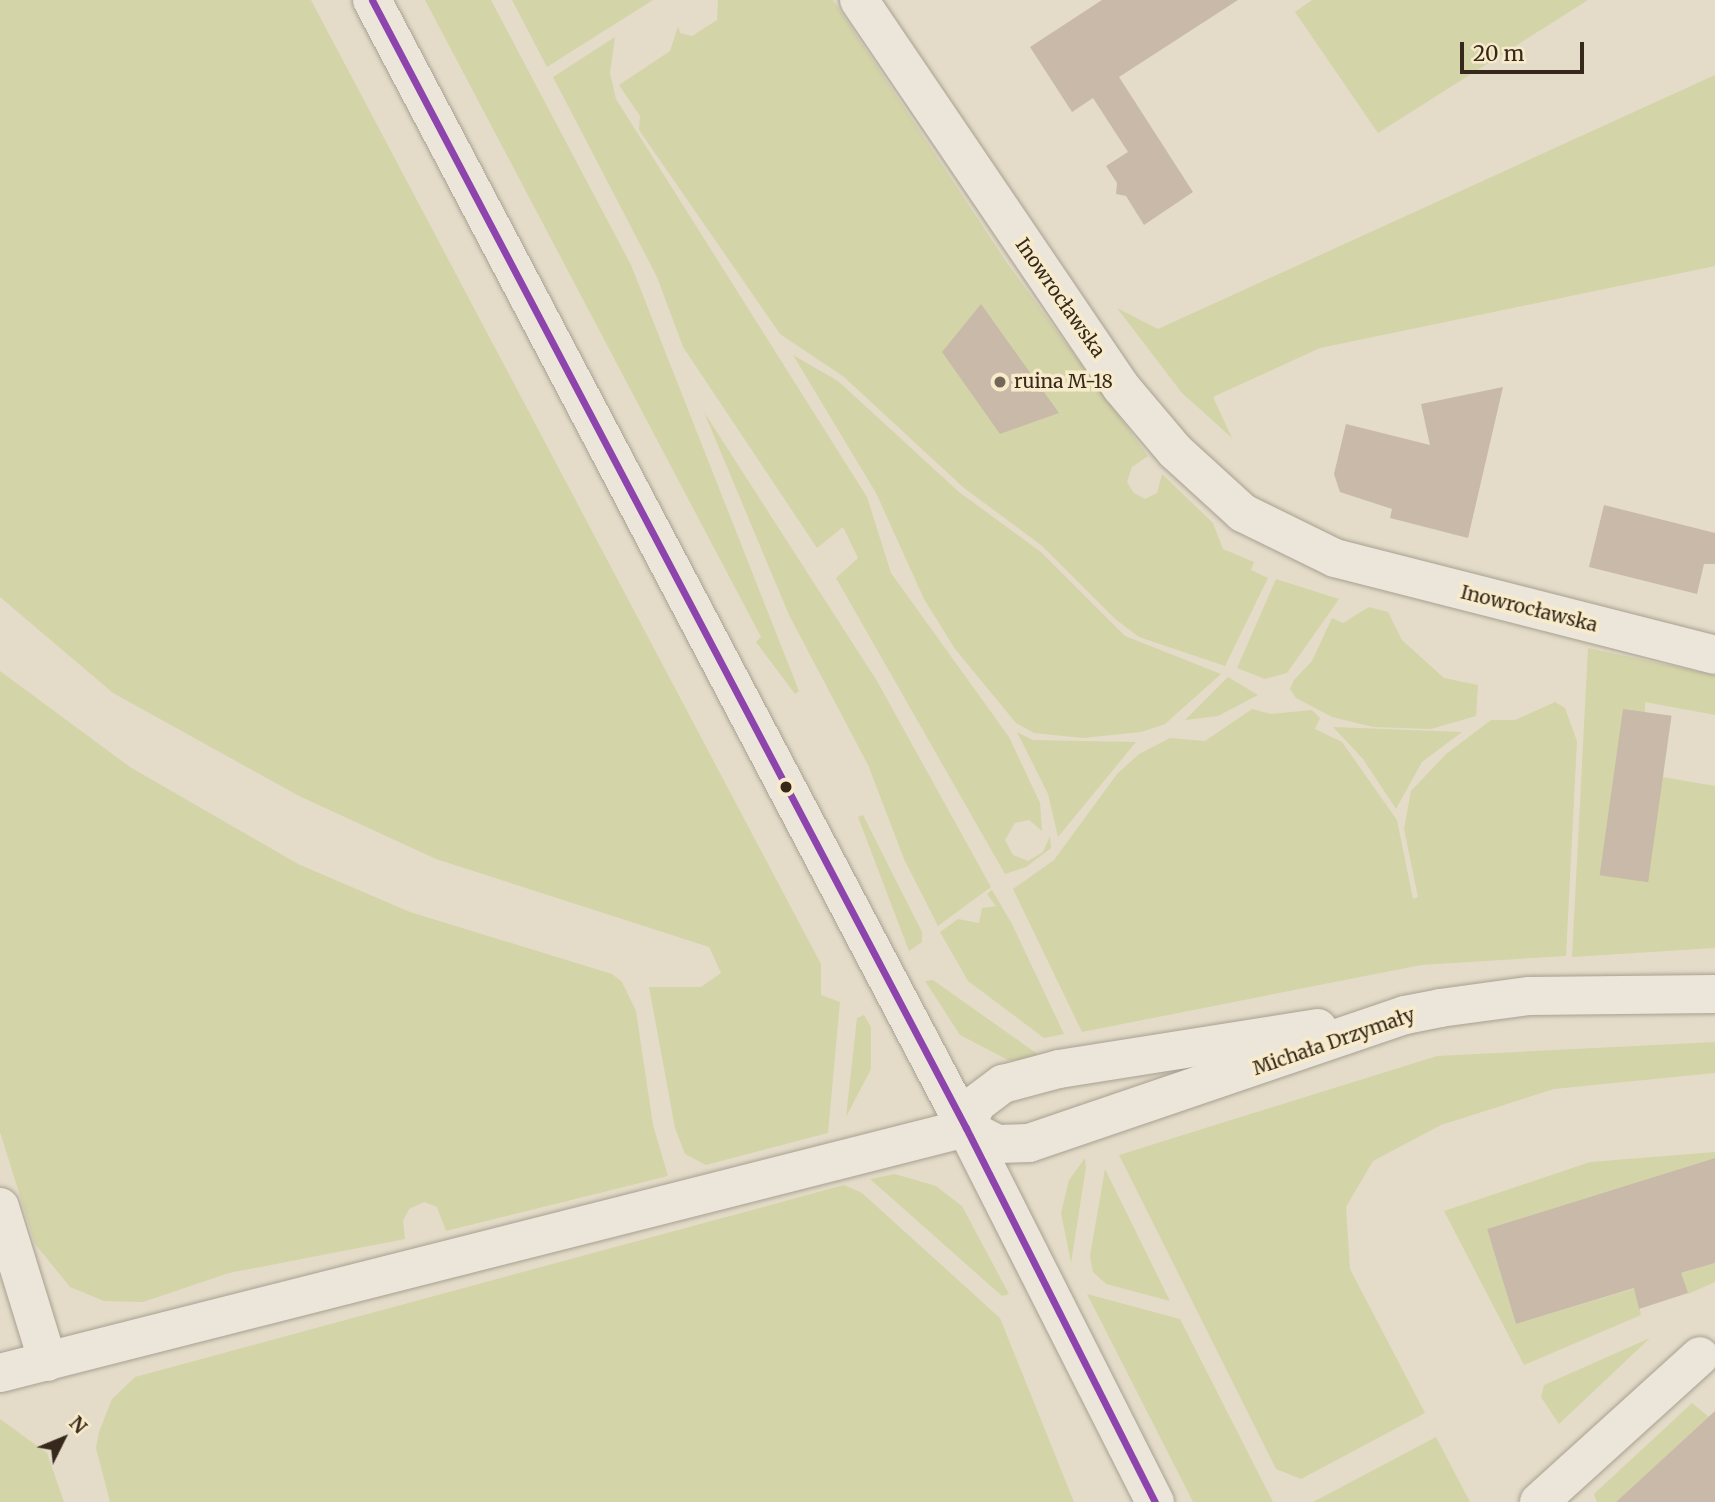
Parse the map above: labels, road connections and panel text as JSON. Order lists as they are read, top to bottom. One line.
{"streets":{"street":["Inowrocławska","Michała Drzymały"]},"places":["ruina M-18"],"scale_bar":"20 m","north":"top right"}
